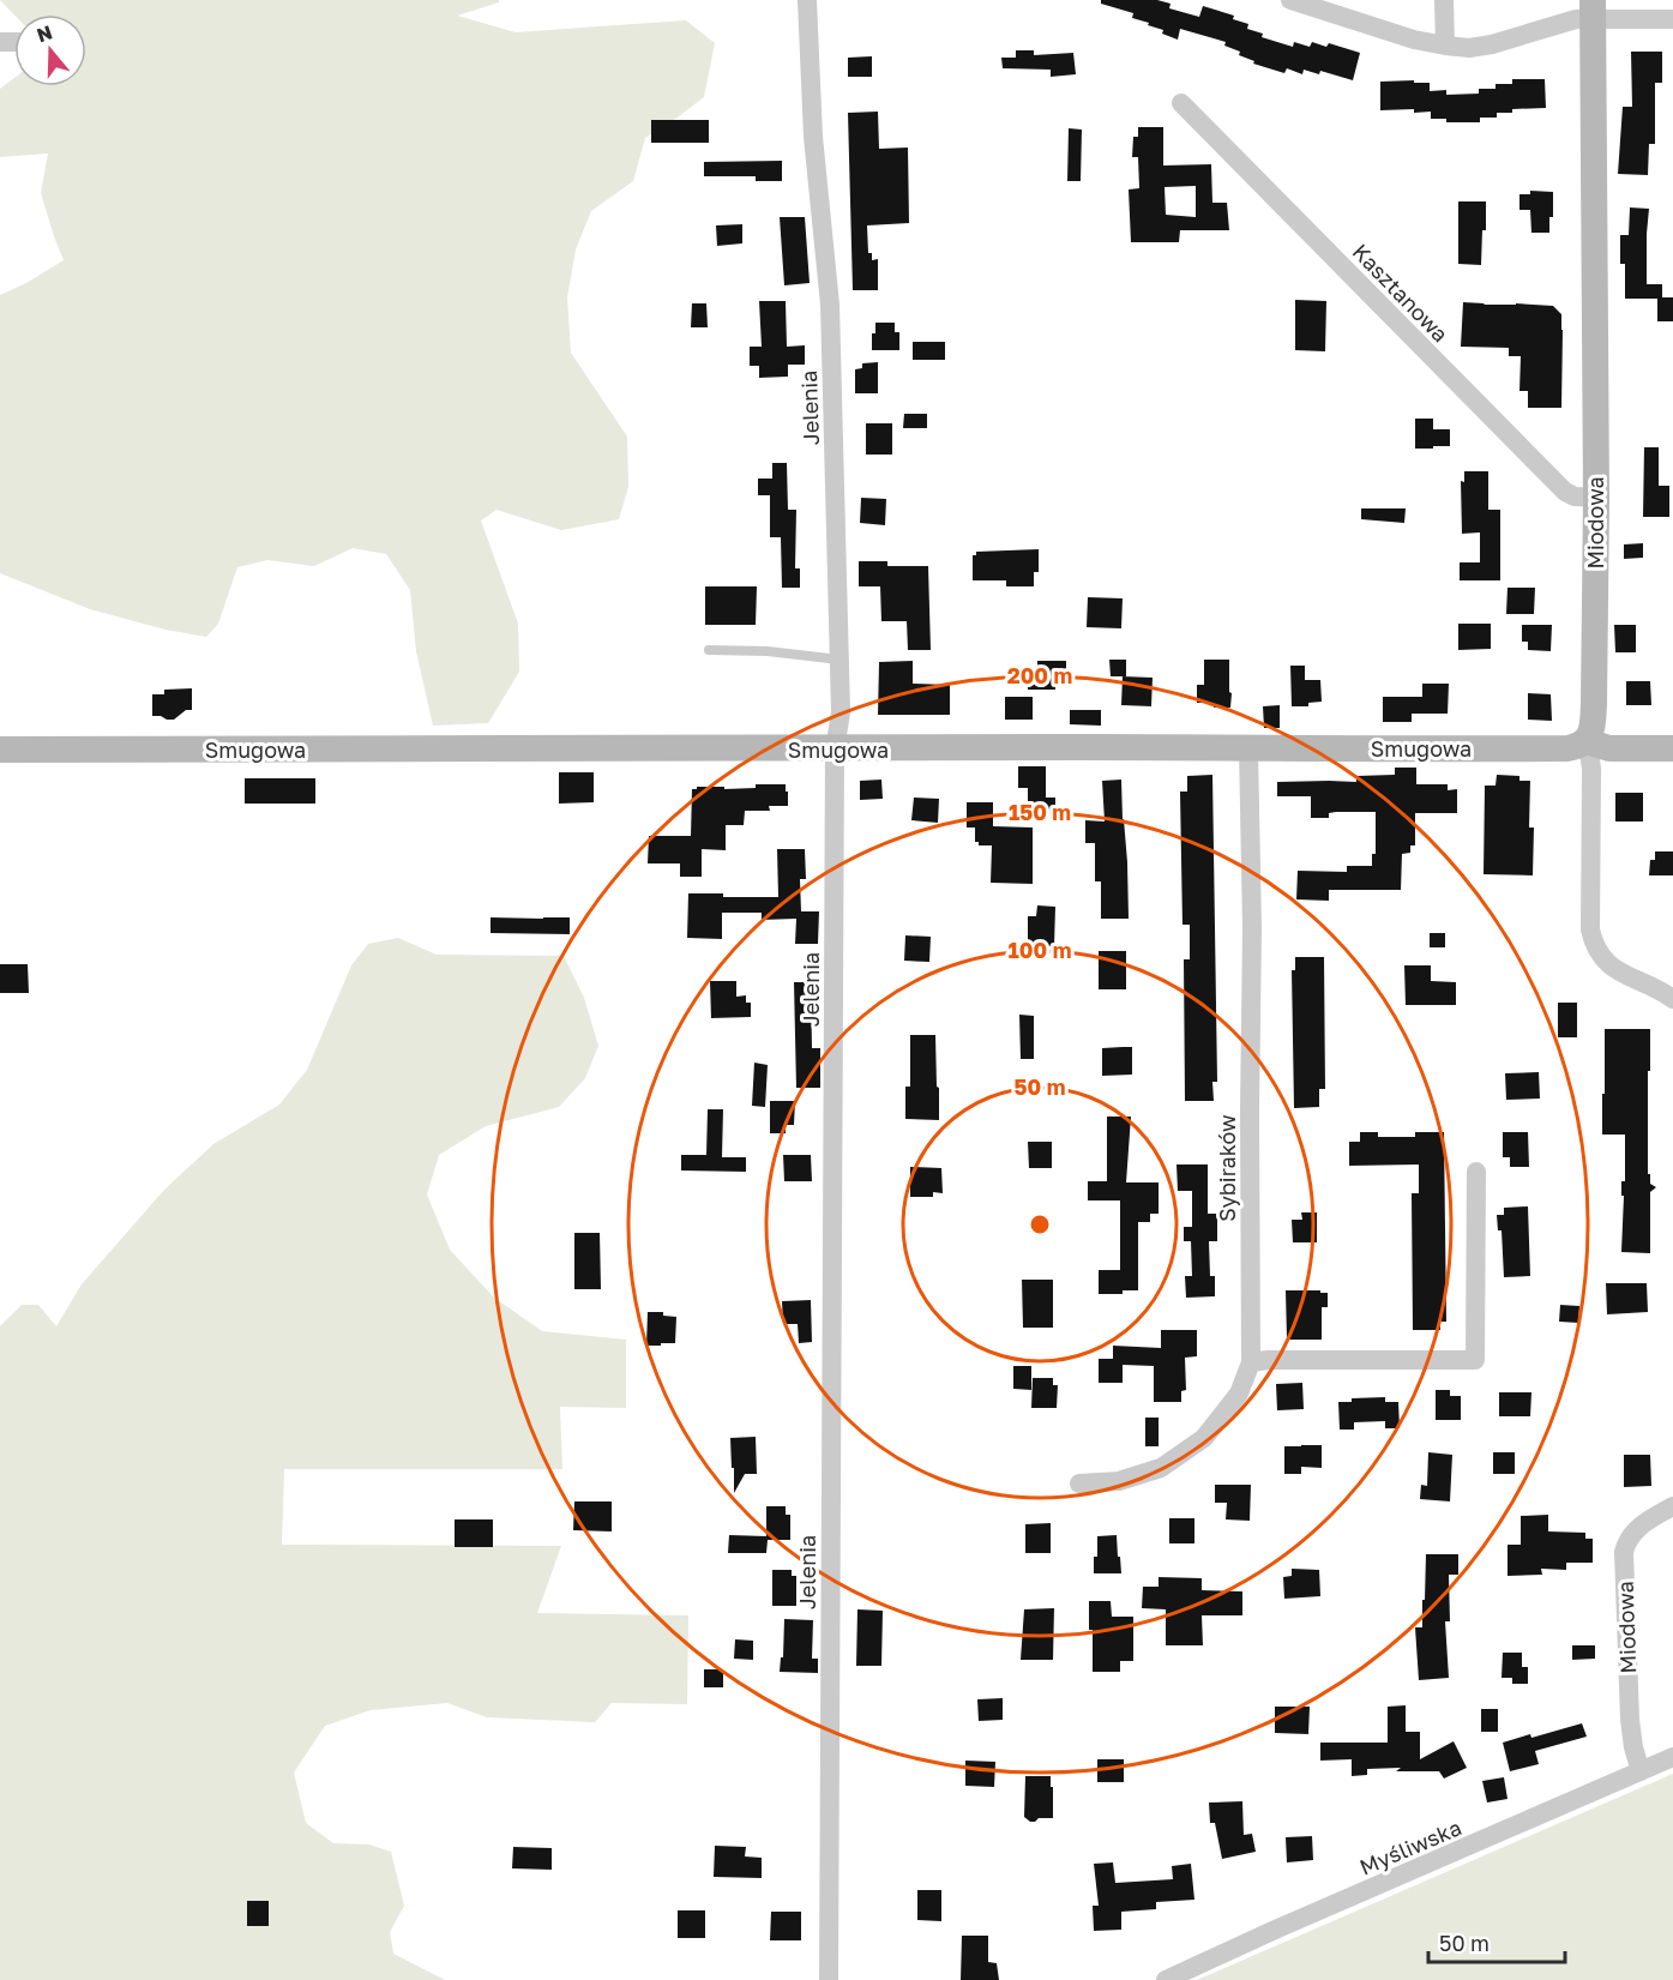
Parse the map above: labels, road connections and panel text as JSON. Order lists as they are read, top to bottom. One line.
{"streets":{"street":["Kasztanowa","Jelenia","Miodowa","Smugowa","Sybiraków","Myśliwska"]},"crossings":[["Kasztanowa","Miodowa"],["Jelenia","Smugowa"],["Miodowa","Smugowa"],["Miodowa","Myśliwska"],["Smugowa","Sybiraków"]],"scale_bar":"50 m","north":"top","rings":["200 m","150 m","100 m","50 m"]}
